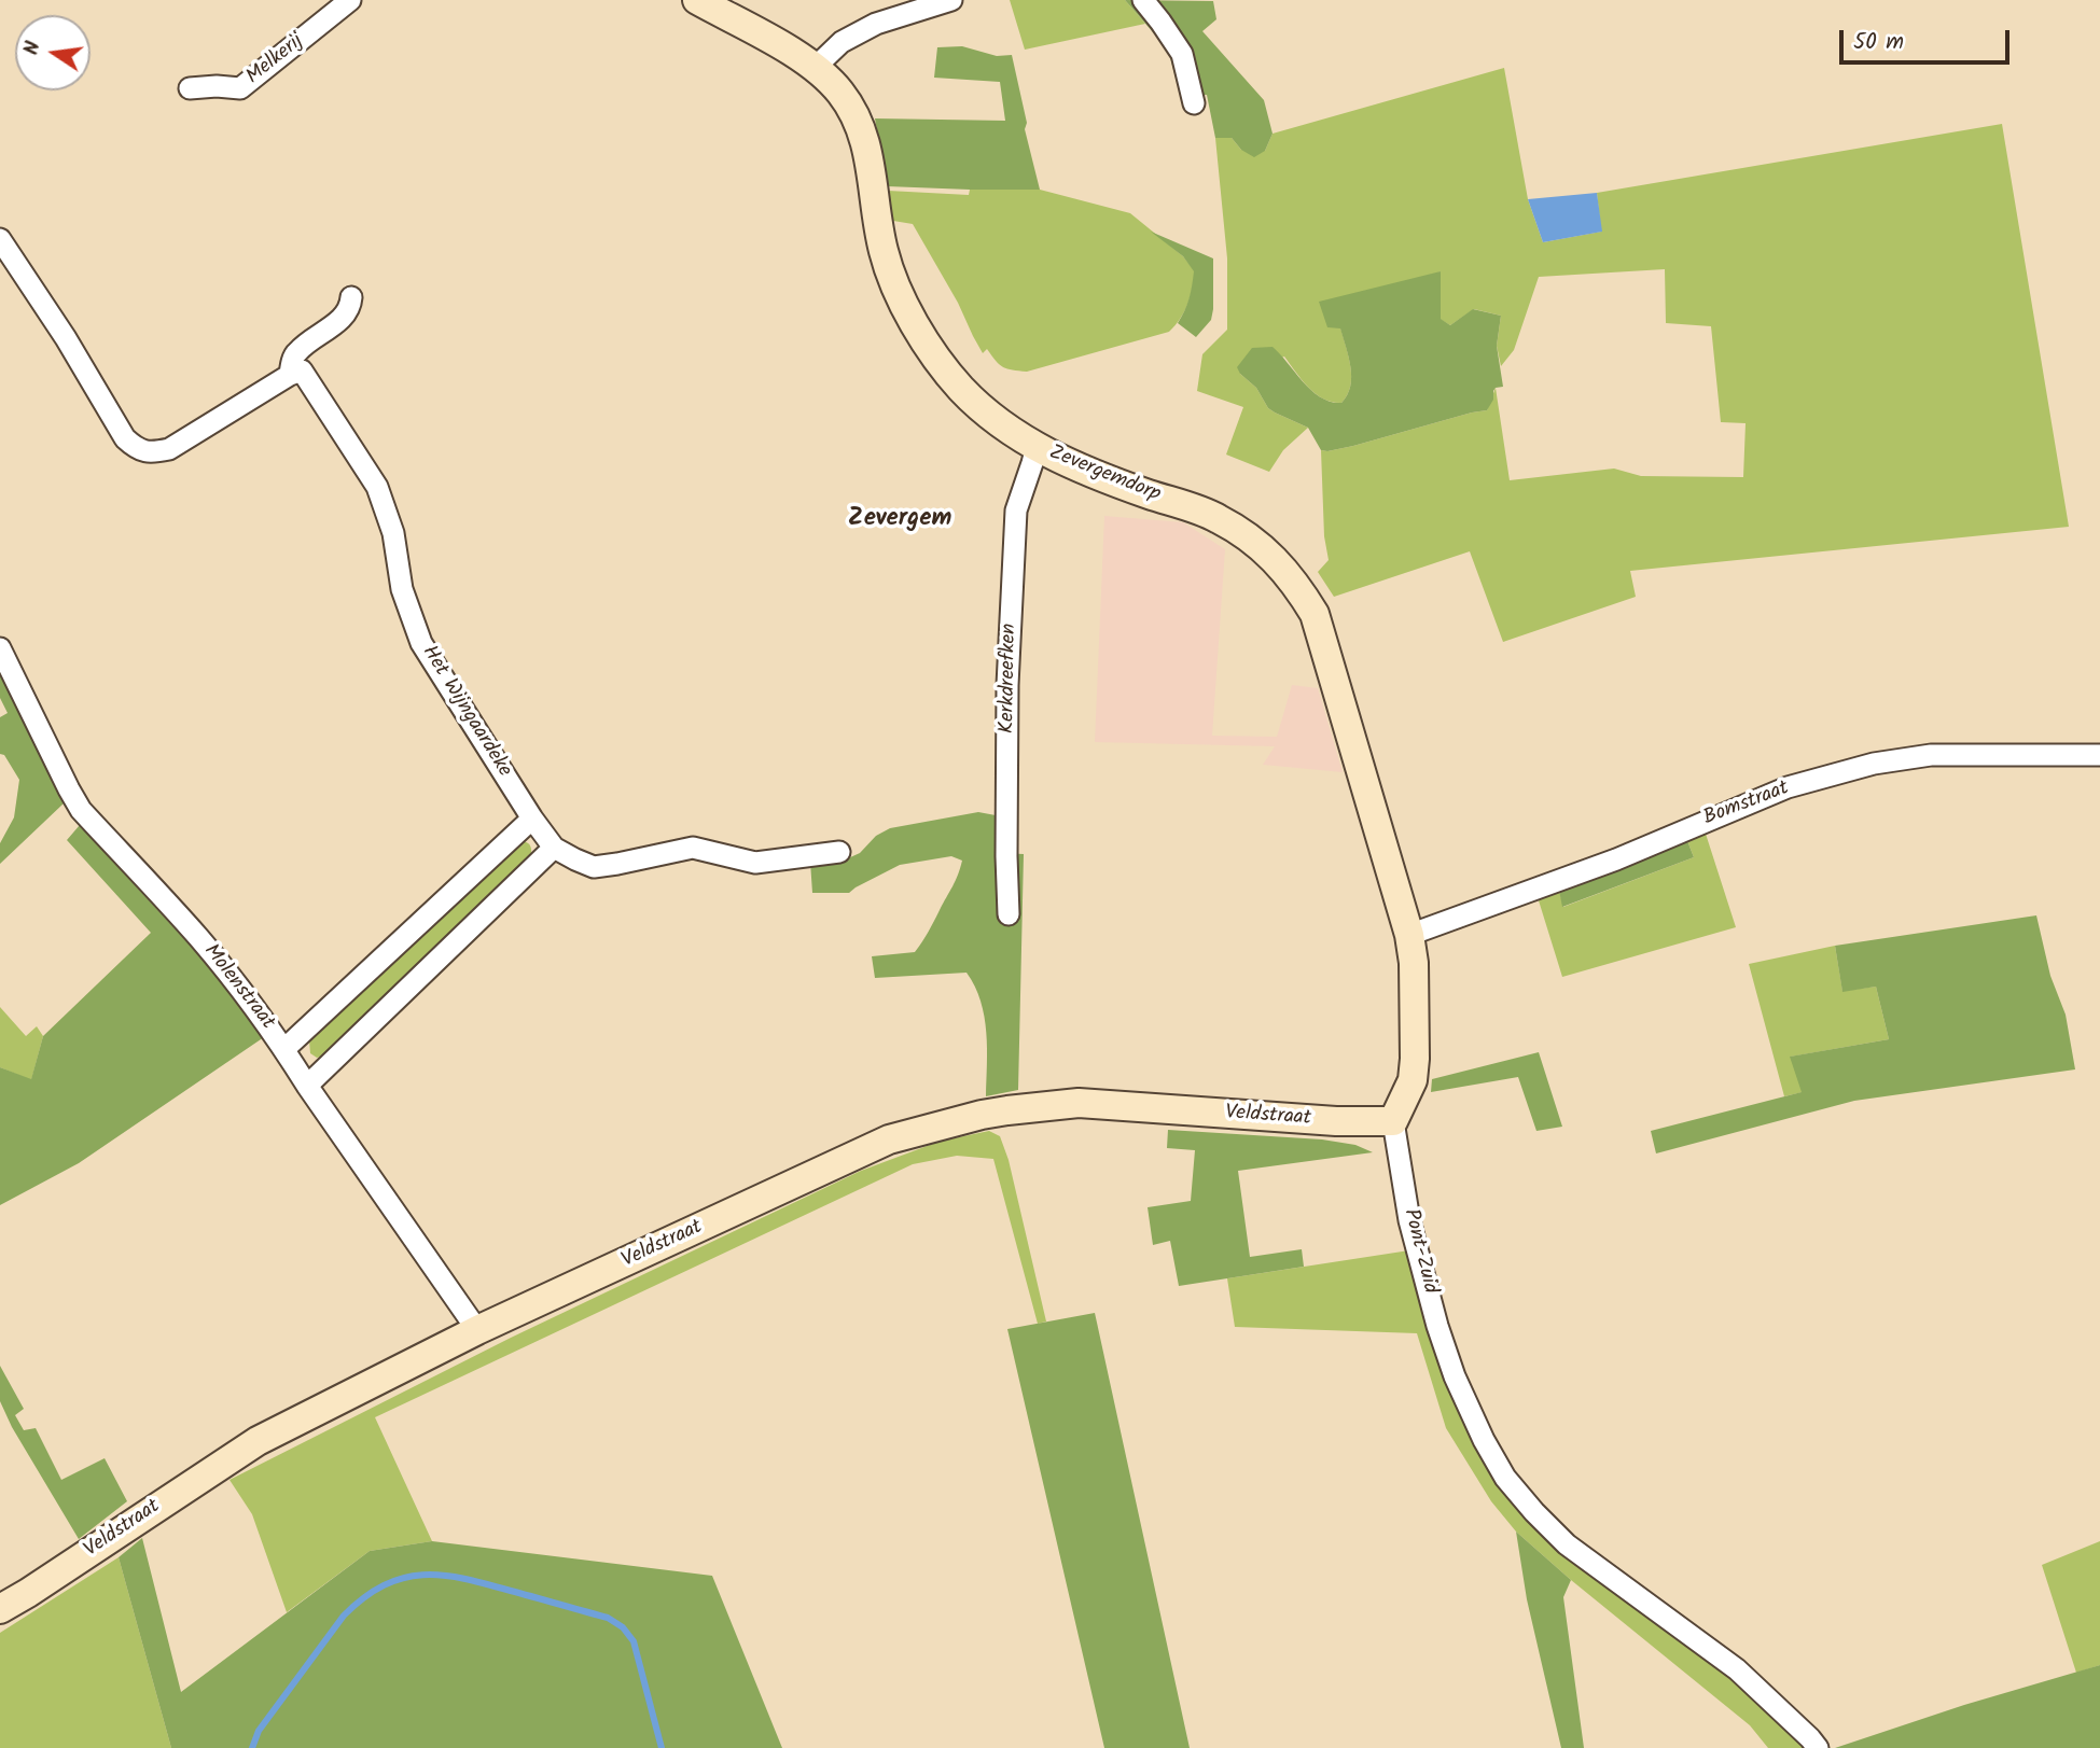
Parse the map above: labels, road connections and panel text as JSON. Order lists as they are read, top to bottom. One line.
{"streets":{"street":["Melkerij","Zevergemdorp","Kerkdreefken","Het Wijngaardeke","Bomstraat","Molenstraat","Veldstraat","Pont-Zuid"]},"crossings":[["Zevergemdorp","Kerkdreefken"],["Zevergemdorp","Bomstraat"],["Molenstraat","Veldstraat"],["Veldstraat","Pont-Zuid"]],"districts":["Zevergem"],"scale_bar":"50 m","north":"left"}
